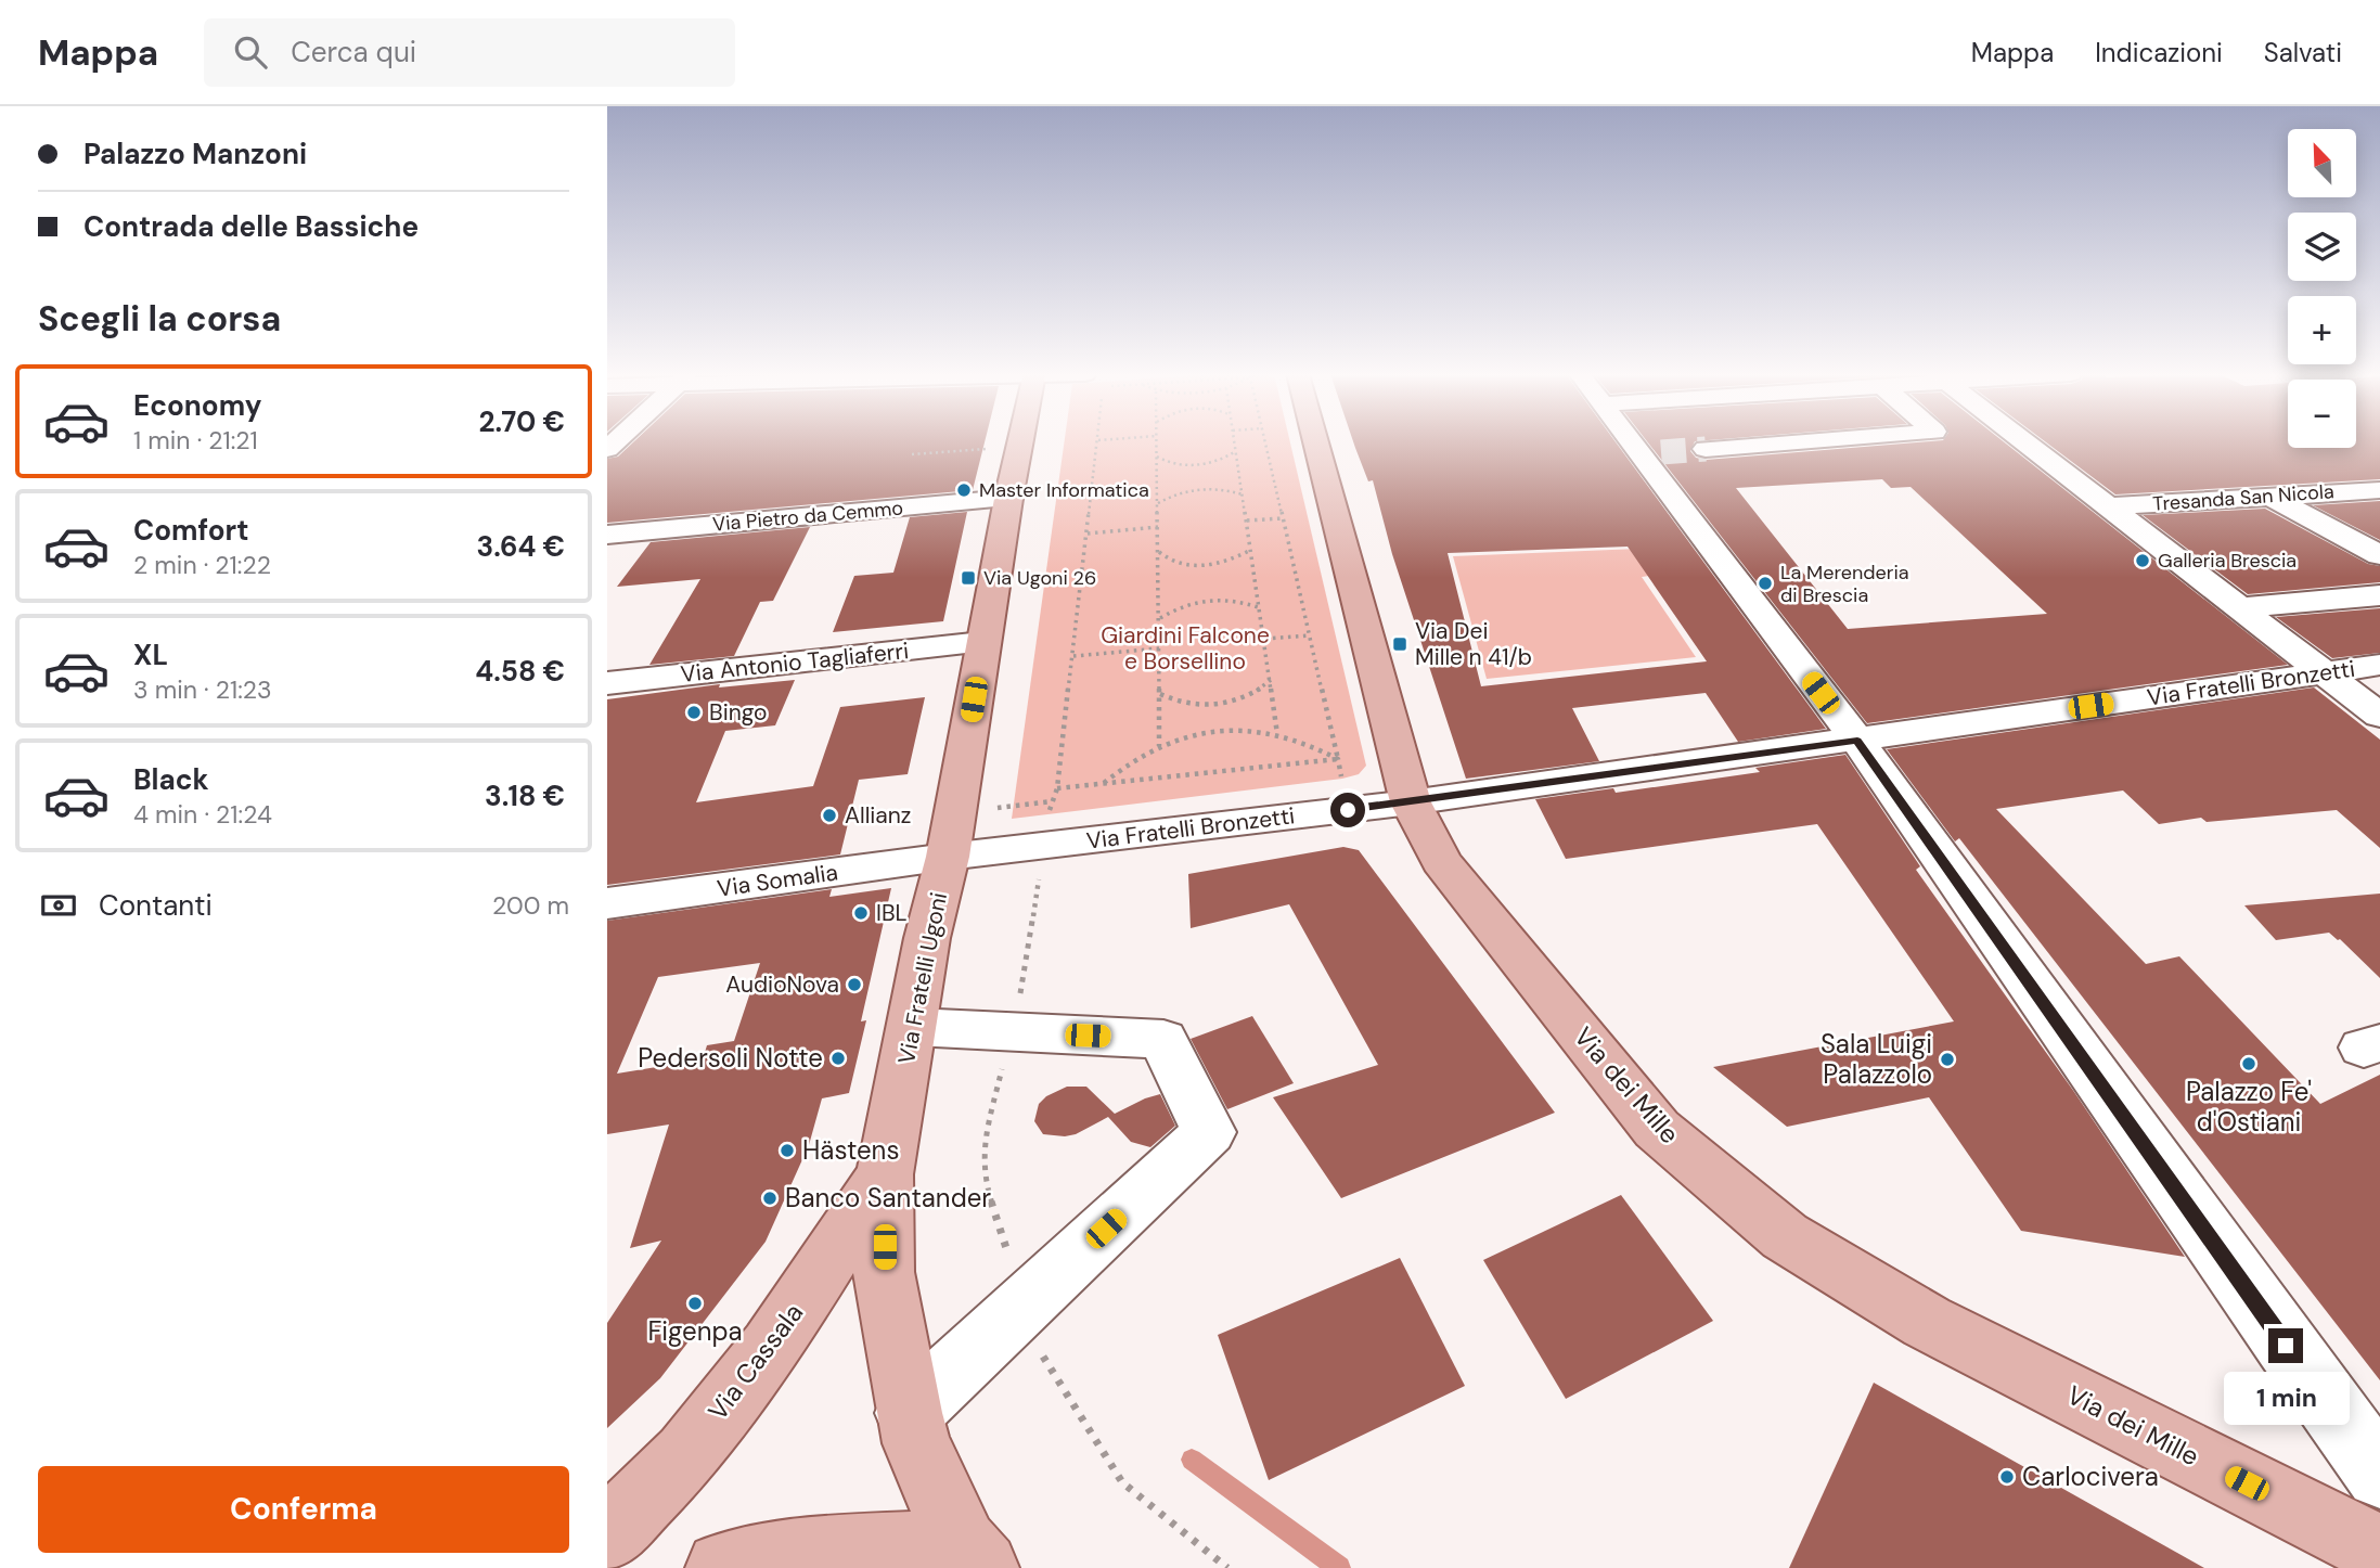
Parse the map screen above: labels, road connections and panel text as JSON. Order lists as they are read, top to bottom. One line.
{"streets":{"main road":["Via Fratelli Ugoni","Via dei Mille","Via Cassala"],"street":["Tresanda San Nicola","Via Pietro da Cemmo","Via Antonio Tagliaferri","Via Fratelli Bronzetti","Via Somalia"]},"crossings":[["Via Pietro da Cemmo","Via Fratelli Ugoni"],["Via Antonio Tagliaferri","Via Fratelli Ugoni"],["Via Fratelli Bronzetti","Via Somalia"],["Via Fratelli Bronzetti","Via Fratelli Ugoni"],["Via Fratelli Bronzetti","Via dei Mille"],["Via Somalia","Via Fratelli Ugoni"],["Via Fratelli Ugoni","Via Cassala"]],"parks":["Giardini Falcone e Borsellino"],"places":{"other":["Master Informatica","Galleria Brescia","La Merenderia di Brescia","Bingo","Allianz","IBL","AudioNova","Pedersoli Notte","Sala Luigi Palazzolo","Palazzo Fe' d'Ostiani","Hästens","Banco Santander","Figenpa","Carlocivera"],"transit":["Via Ugoni 26","Via Dei Mille n 41/b"]},"north":"top left","page":{"header":"Mappa","search":"Cerca qui","nav":["Mappa","Indicazioni","Salvati"],"banner":["Palazzo Manzoni","Contrada delle Bassiche"],"map_buttons":["+","−"],"heading":"Scegli la corsa","list":[{"name":"Economy","note":"1 min · 21:21","value":"2.70 €"},{"name":"Comfort","note":"2 min · 21:22","value":"3.64 €"},{"name":"XL","note":"3 min · 21:23","value":"4.58 €"},{"name":"Black","note":"4 min · 21:24","value":"3.18 €"}],"pay":["Contanti","200 m"],"bubble":"1 min","buttons":"Conferma"}}
